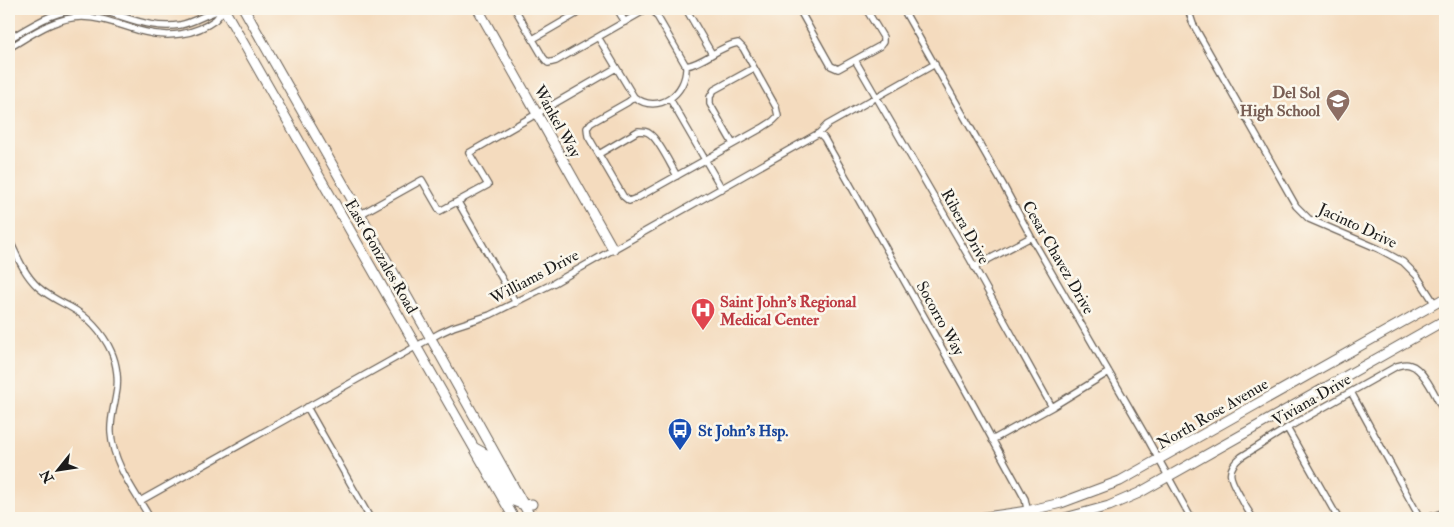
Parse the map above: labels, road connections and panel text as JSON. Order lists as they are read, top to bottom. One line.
{"streets":{"main road":["Wankel Way","East Gonzales Road","North Rose Avenue"],"street":["Jacinto Drive","Ribera Drive","Cesar Chavez Drive","Williams Drive","Socorro Way","Viviana Drive"]},"crossings":[["Wankel Way","Williams Drive"],["Jacinto Drive","North Rose Avenue"],["Ribera Drive","Williams Drive"],["East Gonzales Road","Williams Drive"],["Cesar Chavez Drive","Williams Drive"],["Cesar Chavez Drive","North Rose Avenue"],["Williams Drive","Socorro Way"],["Socorro Way","North Rose Avenue"]],"places":{"school or university":["Del Sol High School"],"hospital":["Saint John's Regional Medical Center"],"bus stop":["St John's Hsp."]},"north":"bottom left"}
